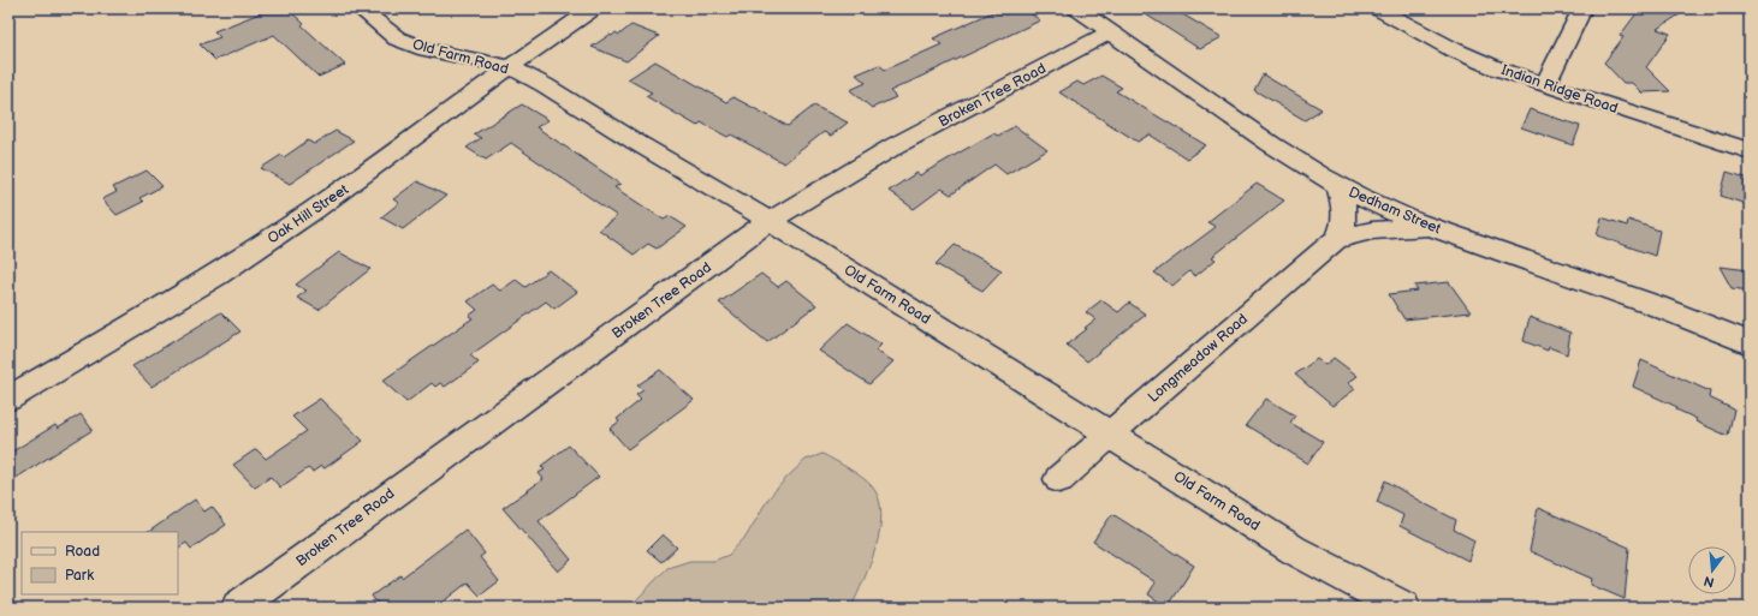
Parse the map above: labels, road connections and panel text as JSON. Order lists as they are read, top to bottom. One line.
{"streets":{"street":["Old Farm Road","Indian Ridge Road","Broken Tree Road","Dedham Street","Oak Hill Street","Longmeadow Road"]},"crossings":[["Old Farm Road","Broken Tree Road"],["Old Farm Road","Oak Hill Street"],["Old Farm Road","Longmeadow Road"],["Broken Tree Road","Dedham Street"],["Dedham Street","Longmeadow Road"]],"legend":["Road","Park"],"north":"bottom"}
